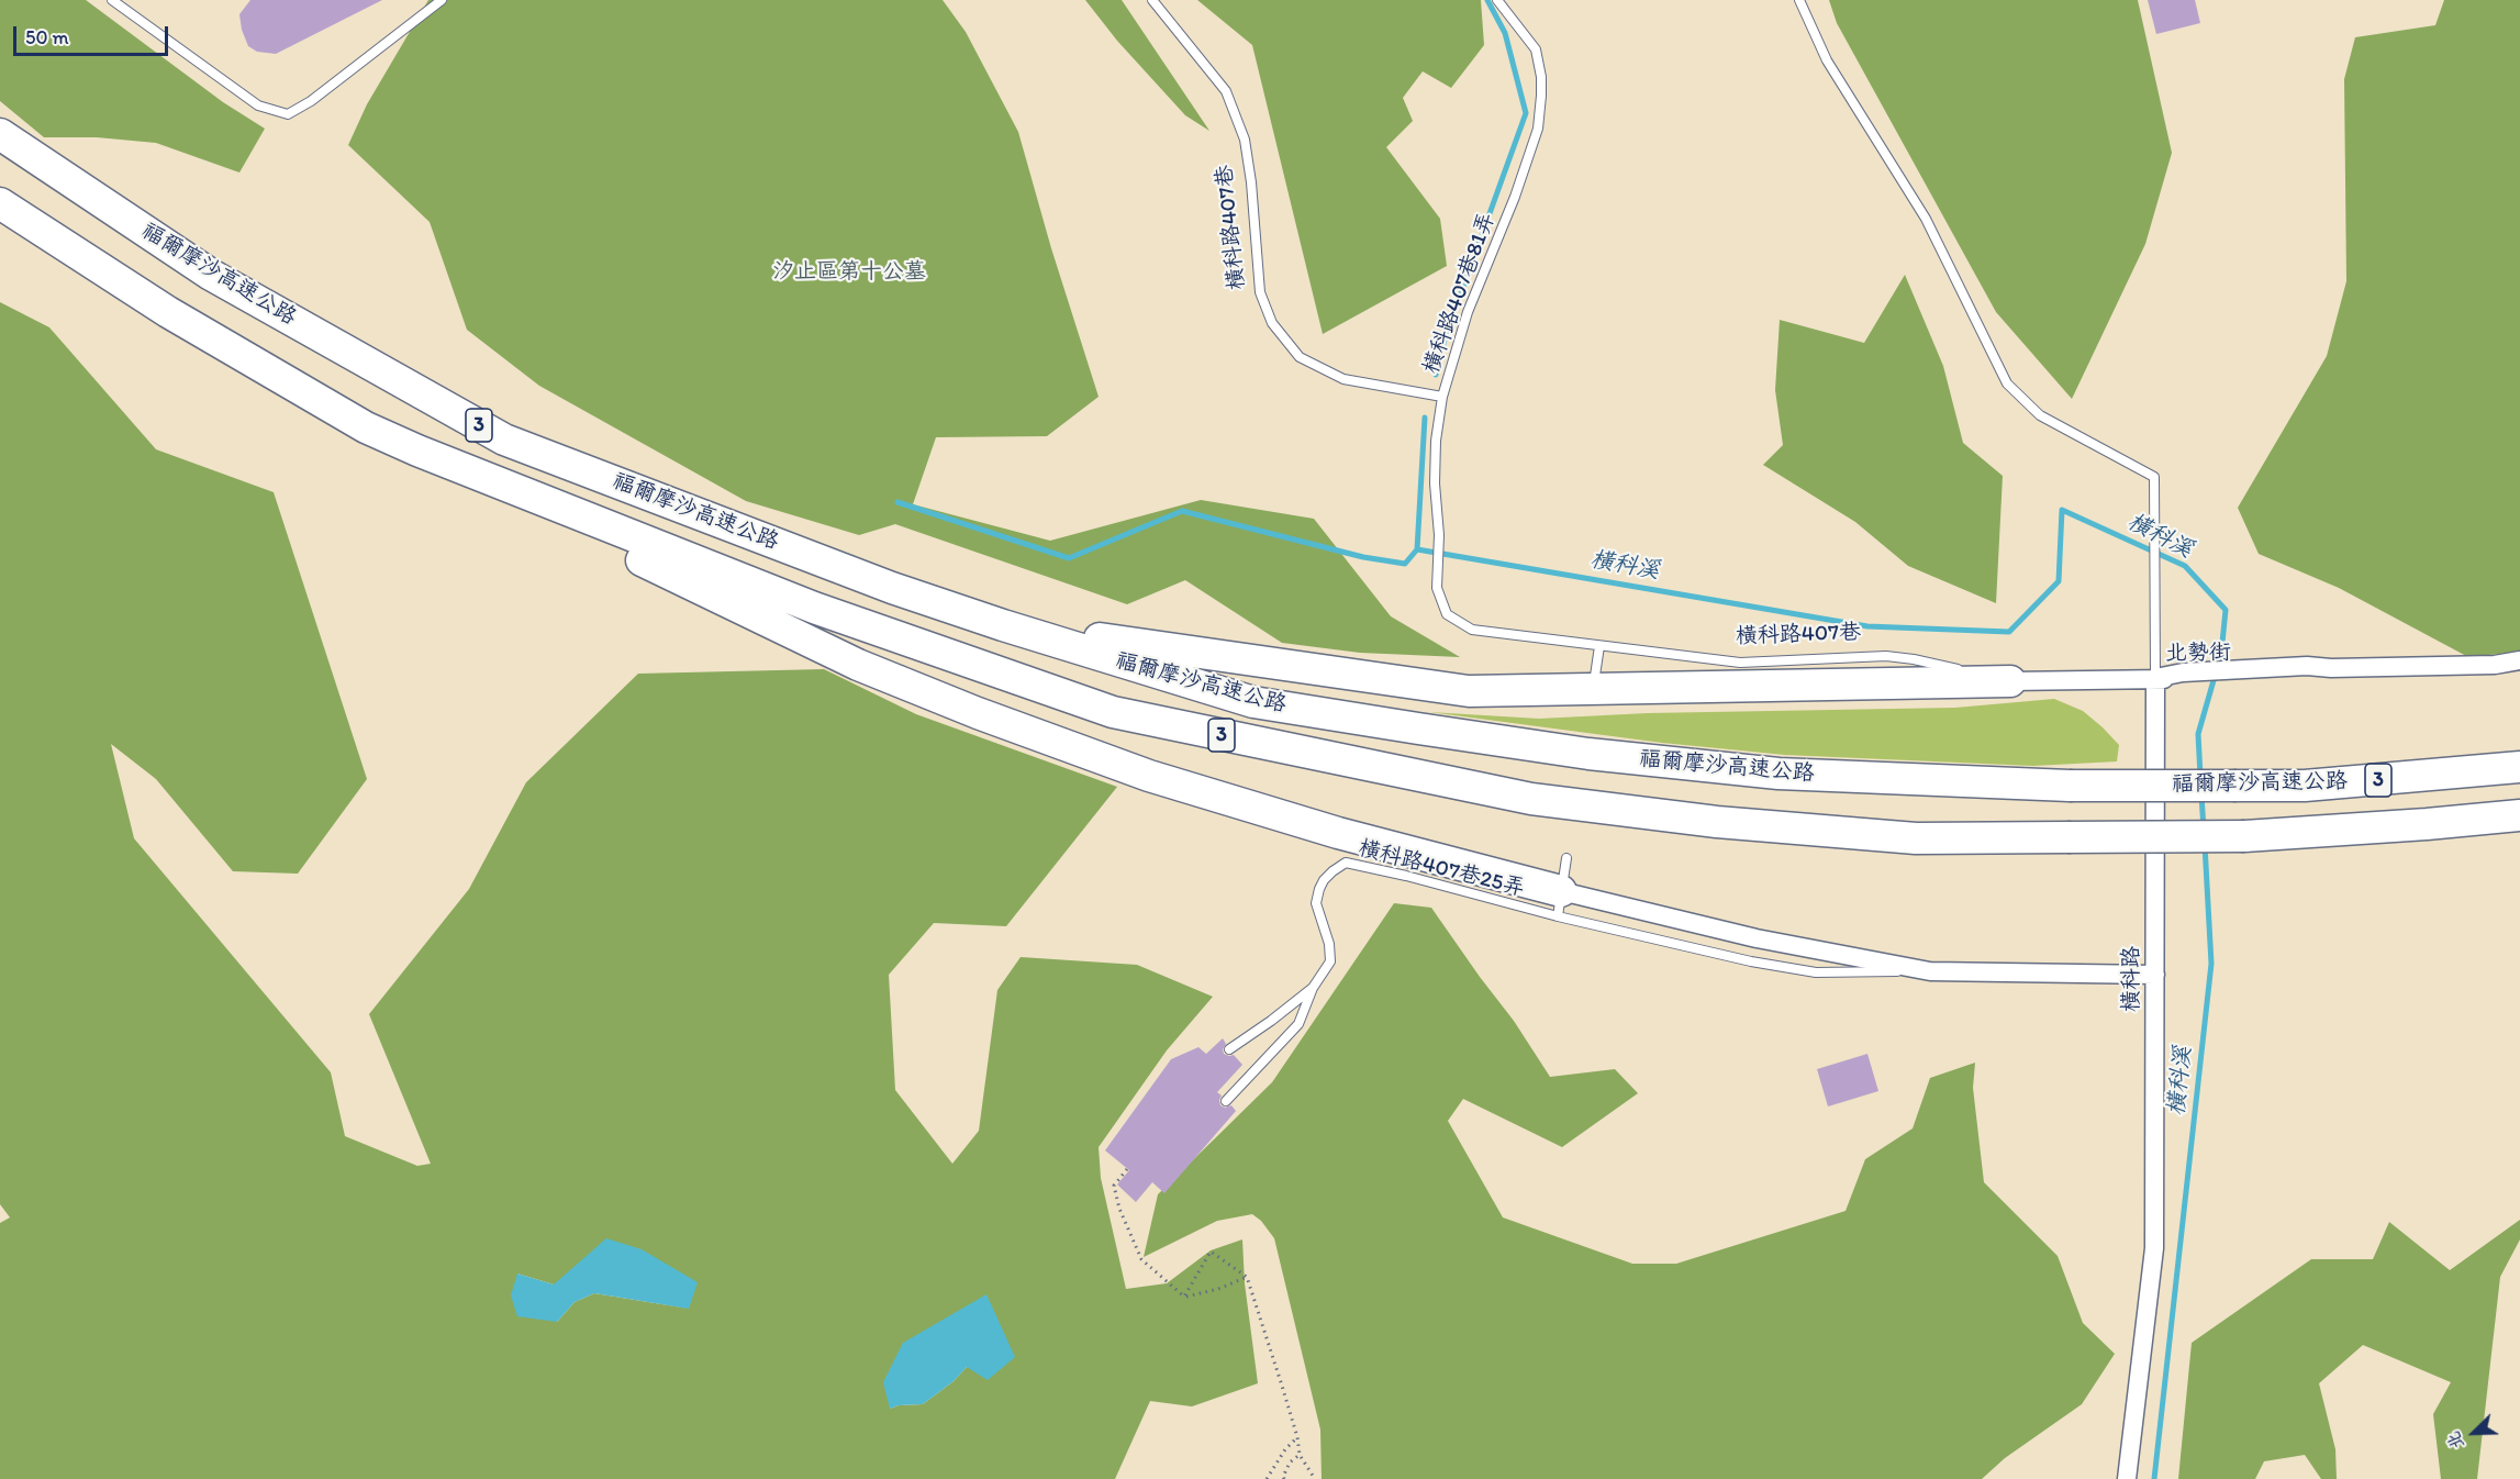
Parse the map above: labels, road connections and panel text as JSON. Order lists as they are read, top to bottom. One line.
{"streets":{"highway":["福爾摩沙高速公路","3"],"street":["橫科路407巷","北勢街","橫科路"],"lane":["橫科路407巷81弄","橫科路407巷25弄"]},"crossings":[["橫科路407巷","橫科路407巷81弄"],["橫科路407巷","北勢街"],["橫科路407巷","橫科路"],["北勢街","橫科路"]],"water":["橫科溪"],"parks":["汐止區第十公墓"],"scale_bar":"50 m","north":"bottom left"}
